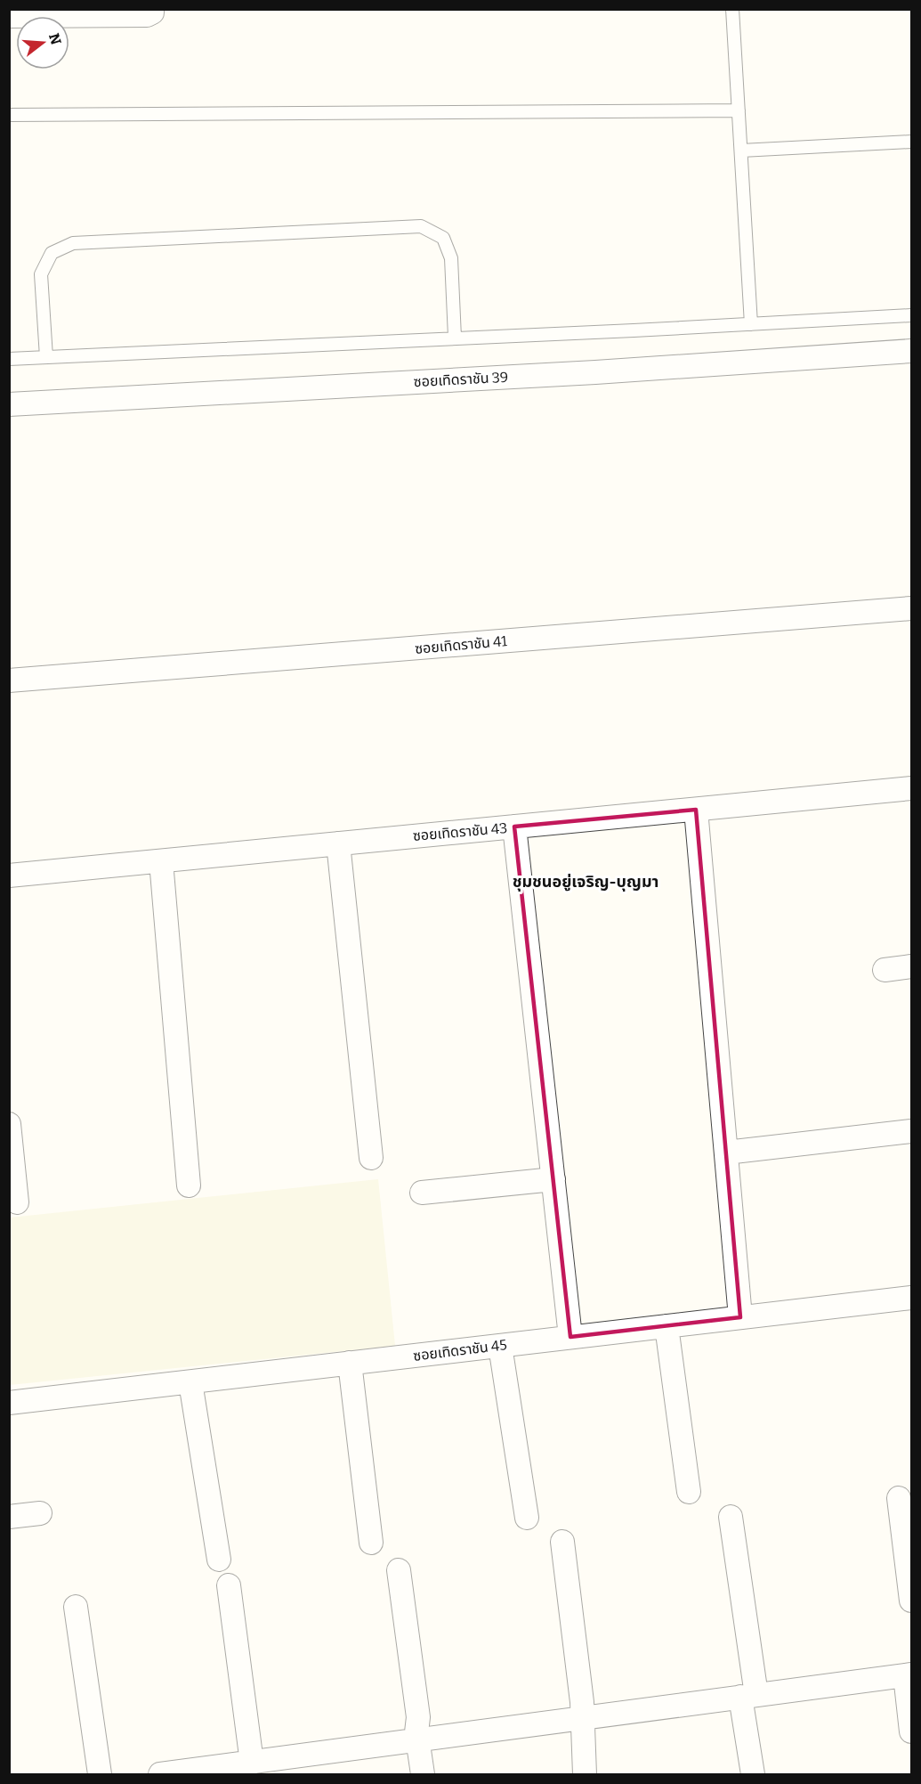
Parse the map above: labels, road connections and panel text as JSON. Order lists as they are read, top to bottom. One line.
{"streets":{"street":["ซอยเทิดราชัน 39","ซอยเทิดราชัน 41","ซอยเทิดราชัน 43","ซอยเทิดราชัน 45"]},"districts":["ชุมชนอยู่เจริญ-บุญมา"],"north":"right"}
